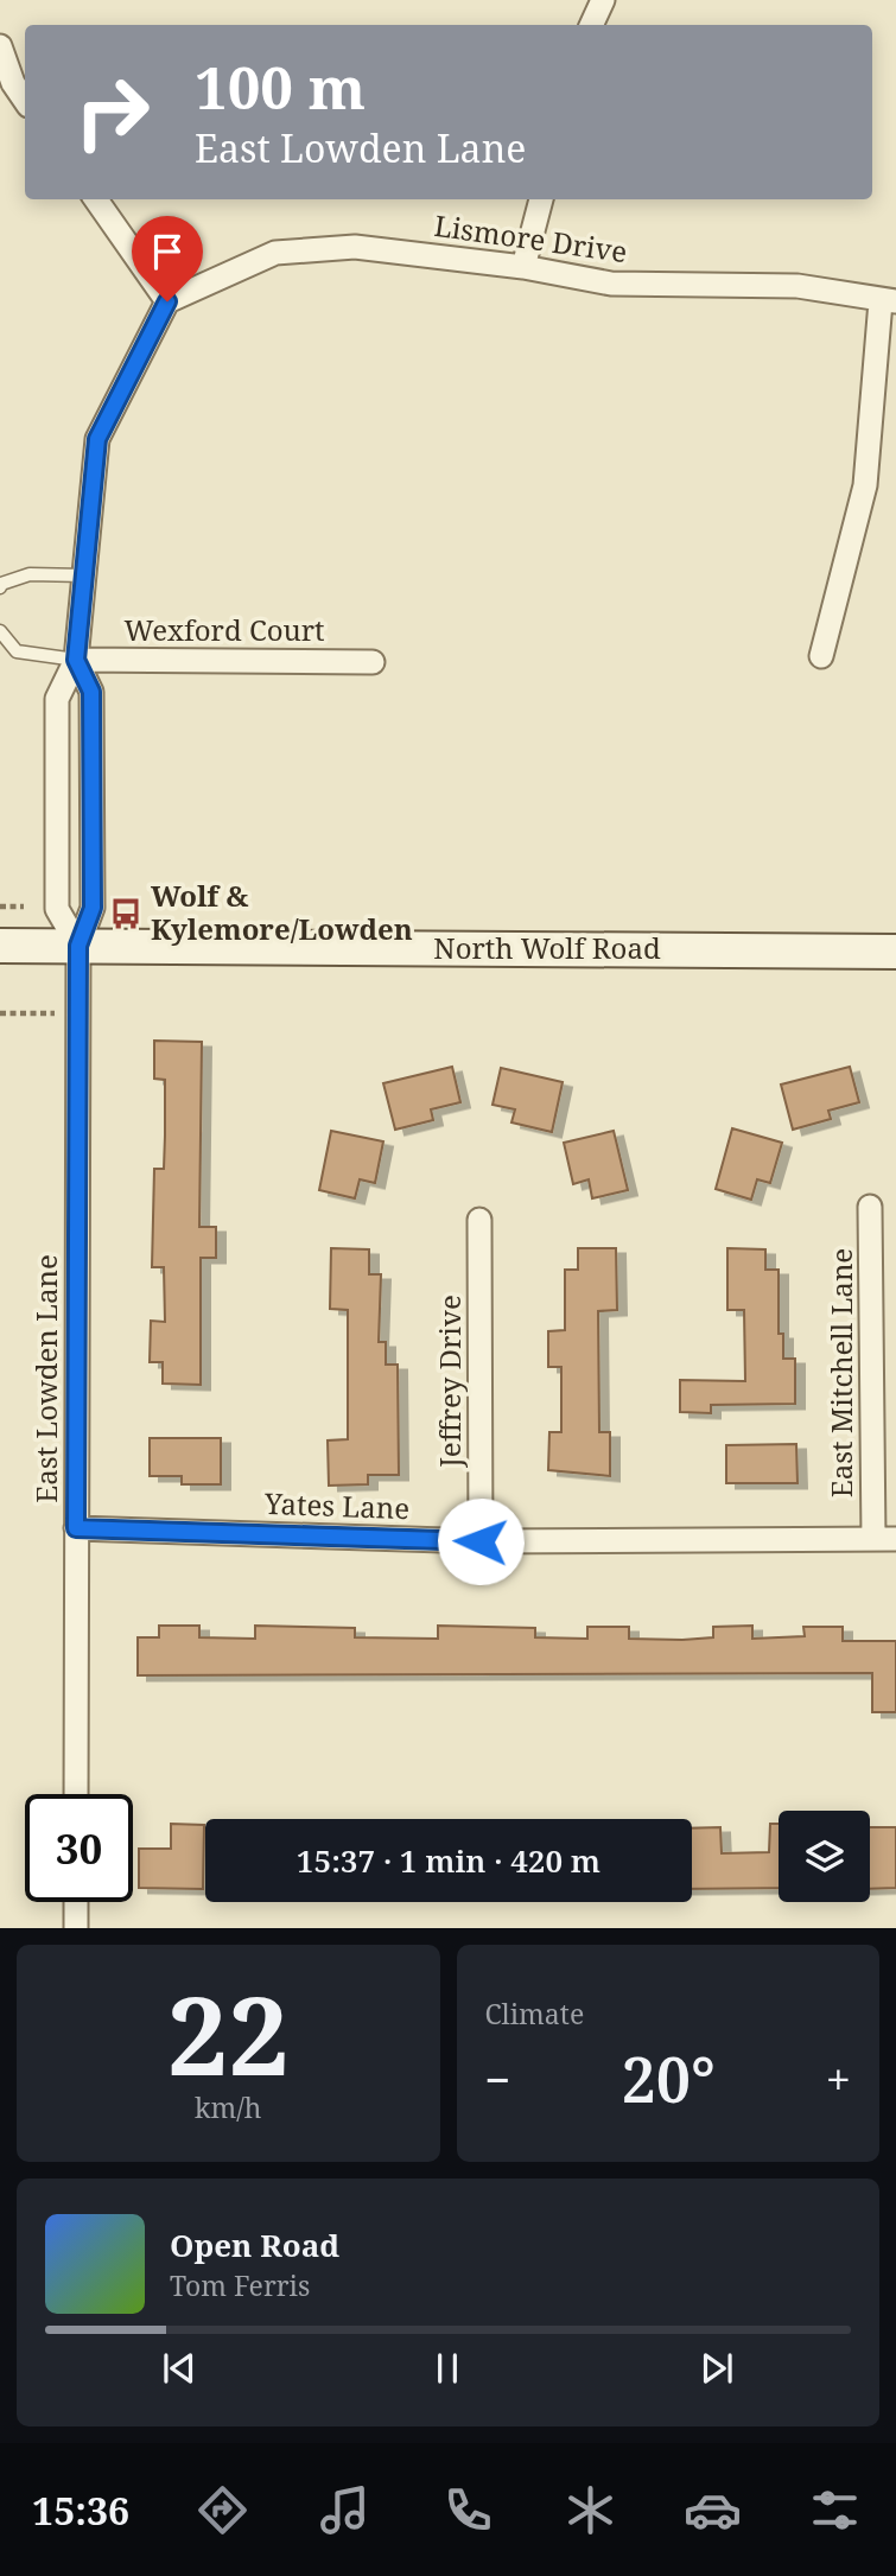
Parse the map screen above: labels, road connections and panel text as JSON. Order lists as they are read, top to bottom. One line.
{"streets":{"main road":["North Wolf Road"],"street":["Lismore Drive","Wexford Court","East Mitchell Lane","East Lowden Lane","Jeffrey Drive","Yates Lane"]},"crossings":[["North Wolf Road","East Lowden Lane"],["East Mitchell Lane","Yates Lane"],["East Lowden Lane","Yates Lane"],["Jeffrey Drive","Yates Lane"]],"places":{"bus stop":["Wolf & Kylemore/Lowden"]},"page":{"turn":["100 m","East Lowden Lane"],"limit":"30","trip":"15:37 · 1 min · 420 m","tile":[["22","km/h"],"Climate"],"heat":["−","20°","+"],"song":["Open Road","Tom Ferris"],"tabs":"15:36"}}
